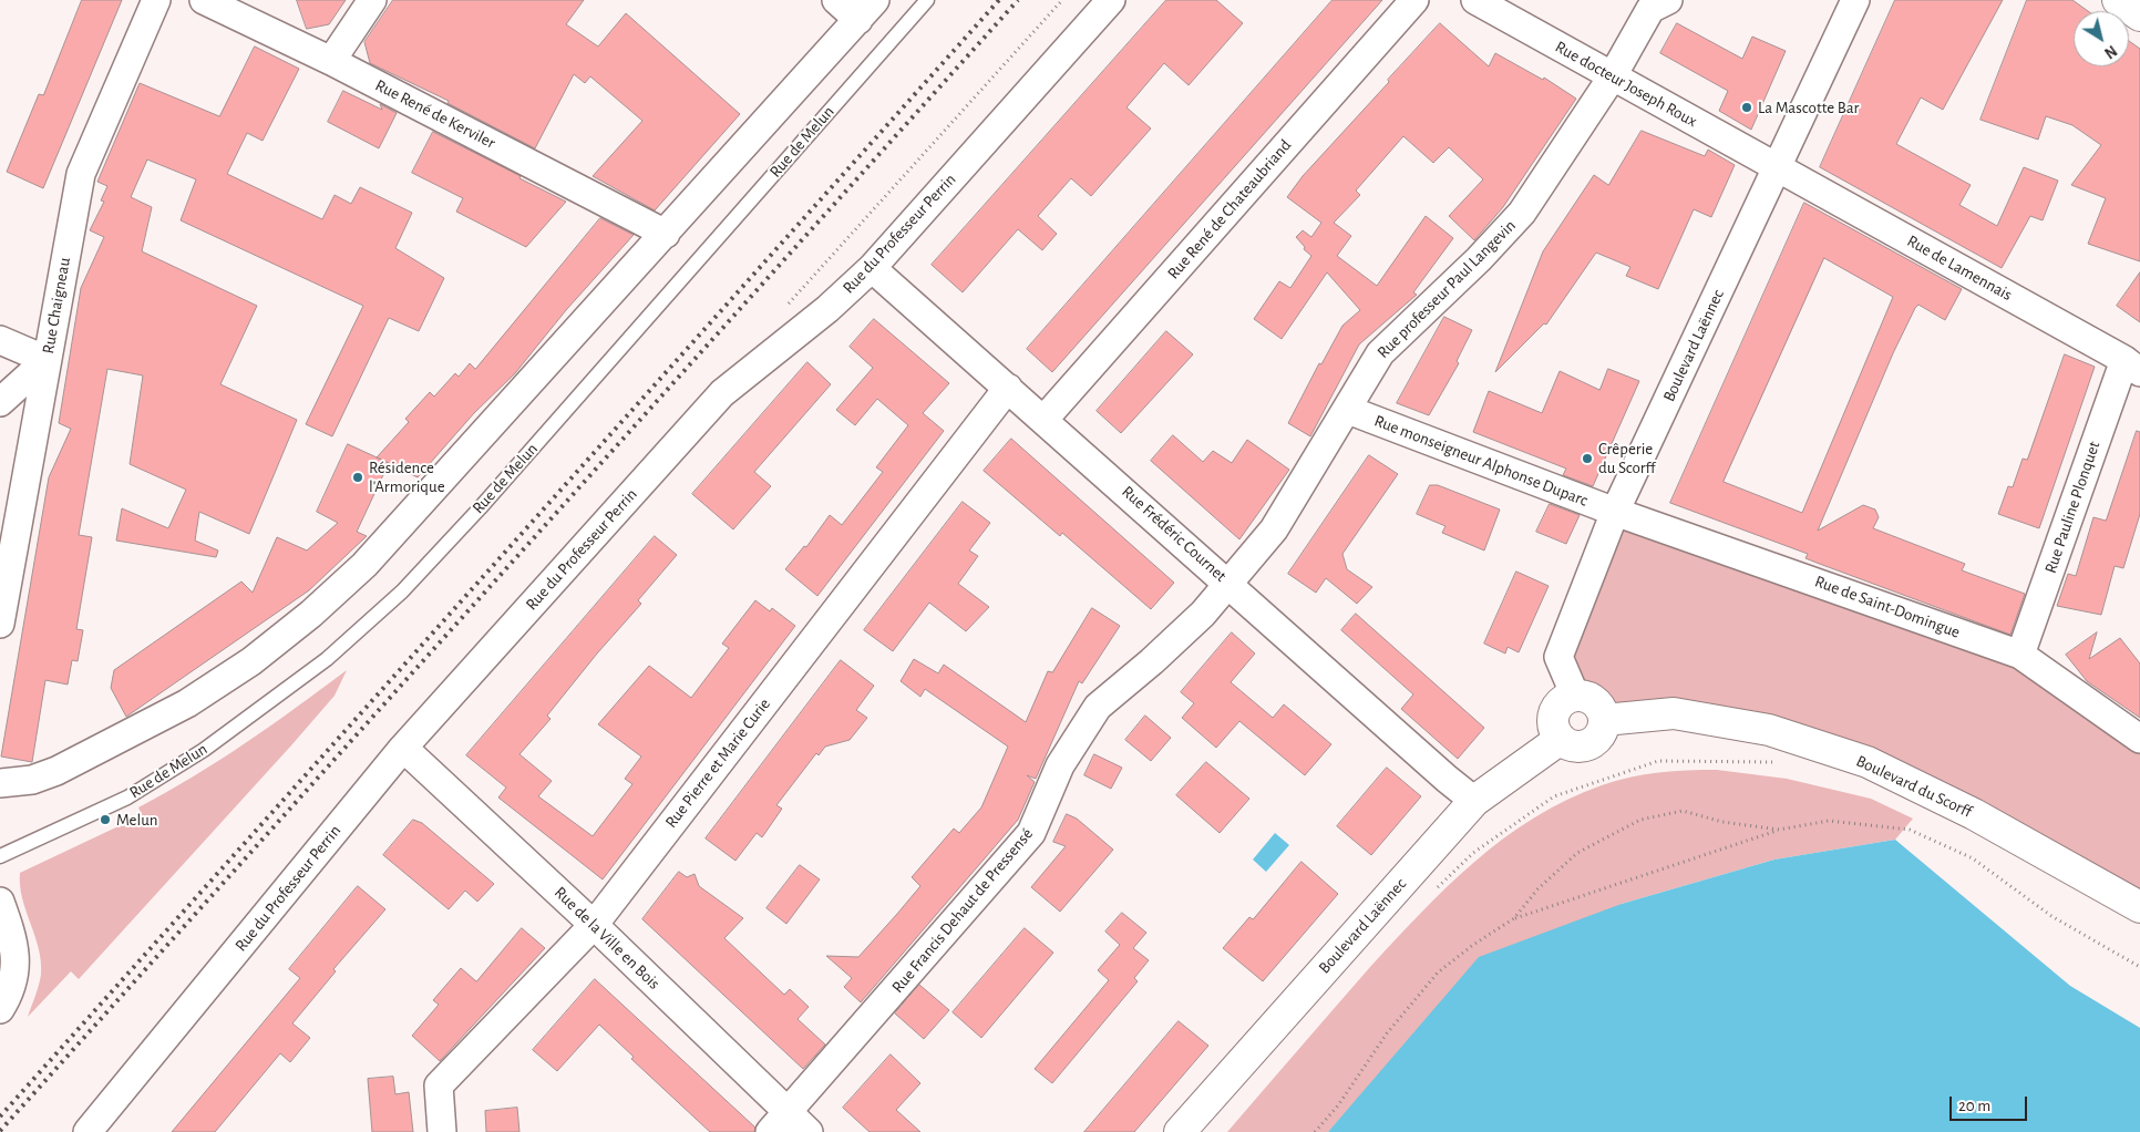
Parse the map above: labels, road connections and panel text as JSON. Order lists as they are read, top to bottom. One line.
{"streets":{"main road":["Boulevard Laënnec","Boulevard du Scorff"],"street":["Rue docteur Joseph Roux","Rue René de Kerviler","Rue René de Chateaubriand","Rue du Professeur Perrin","Rue de Lamennais","Rue professeur Paul Langevin","Rue Chaigneau","Rue monseigneur Alphonse Duparc","Rue Pauline Plonquet","Rue Frédéric Cournet","Rue de Saint-Domingue","Rue Pierre et Marie Curie","Rue Francis Dehaut de Pressensé","Rue de la Ville en Bois"],"lane":["Rue de Melun"]},"crossings":[["Rue docteur Joseph Roux","Rue de Lamennais"],["Rue docteur Joseph Roux","Rue professeur Paul Langevin"],["Rue docteur Joseph Roux","Boulevard Laënnec"],["Rue René de Chateaubriand","Rue Frédéric Cournet"],["Rue du Professeur Perrin","Rue Frédéric Cournet"],["Rue du Professeur Perrin","Rue de la Ville en Bois"],["Rue de Lamennais","Boulevard Laënnec"],["Rue de Lamennais","Rue Pauline Plonquet"],["Rue professeur Paul Langevin","Rue monseigneur Alphonse Duparc"],["Rue professeur Paul Langevin","Rue Frédéric Cournet"],["Rue professeur Paul Langevin","Rue Francis Dehaut de Pressensé"],["Boulevard Laënnec","Rue monseigneur Alphonse Duparc"],["Boulevard Laënnec","Rue Frédéric Cournet"],["Boulevard Laënnec","Rue de Saint-Domingue"],["Boulevard Laënnec","Boulevard du Scorff"],["Rue monseigneur Alphonse Duparc","Rue de Saint-Domingue"],["Rue Pauline Plonquet","Rue de Saint-Domingue"],["Rue Frédéric Cournet","Rue Pierre et Marie Curie"],["Rue Frédéric Cournet","Rue Francis Dehaut de Pressensé"],["Rue Pierre et Marie Curie","Rue de la Ville en Bois"],["Rue Francis Dehaut de Pressensé","Rue de la Ville en Bois"]],"places":["La Mascotte Bar","Crêperie du Scorff","Résidence l'Armorique","Melun"],"scale_bar":"20 m","north":"bottom right"}
